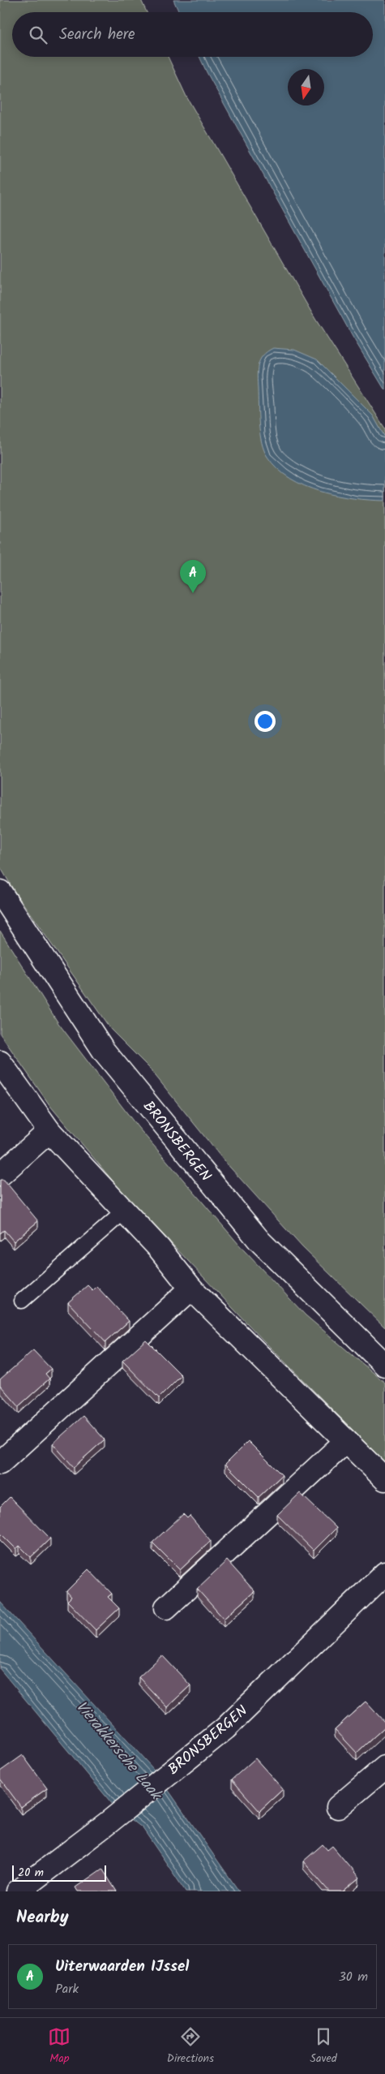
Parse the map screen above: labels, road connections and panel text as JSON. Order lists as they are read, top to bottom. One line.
{"streets":{"street":["BRONSBERGEN"]},"water":["Vierakkersche Laak"],"scale_bar":"20 m","north":"bottom","page":{"search":"Search here","pins":"A","scale":"20 m","heading":"Nearby","list":[{"mark":"A","name":"Uiterwaarden IJssel","note":"Park","value":"30 m"}],"nav":["Map","Directions","Saved"]}}
